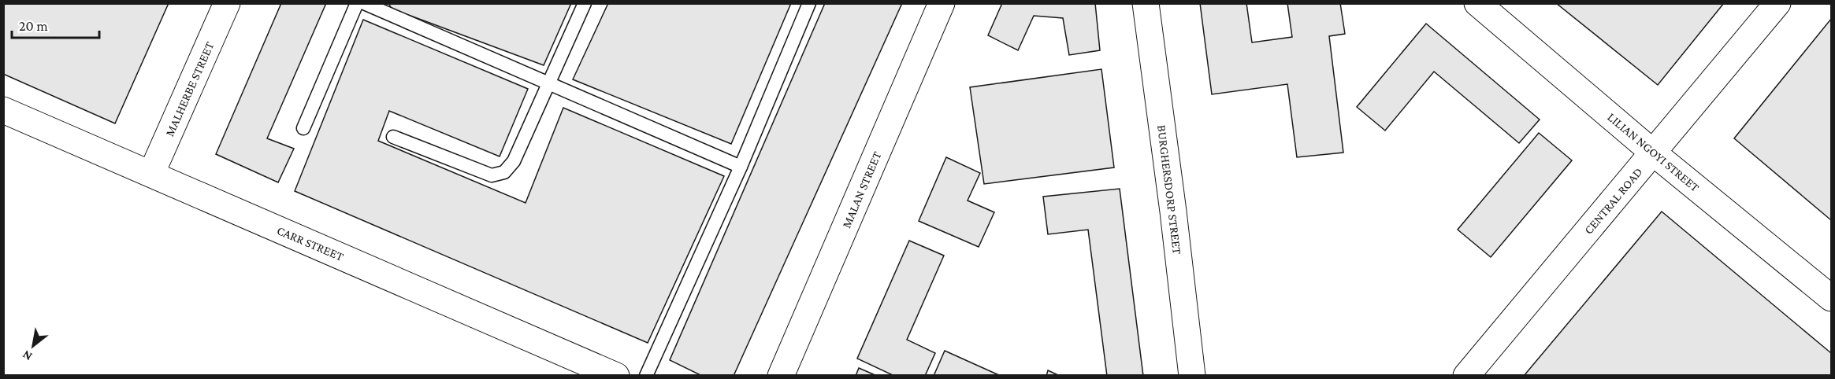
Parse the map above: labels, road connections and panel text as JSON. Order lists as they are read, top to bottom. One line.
{"streets":{"street":["MALHERBE STREET","LILIAN NGOYI STREET","MALAN STREET","BURGHERSDORP STREET","CENTRAL ROAD","CARR STREET"]},"crossings":[["MALHERBE STREET","CARR STREET"],["LILIAN NGOYI STREET","CENTRAL ROAD"]],"scale_bar":"20 m","north":"bottom left"}
